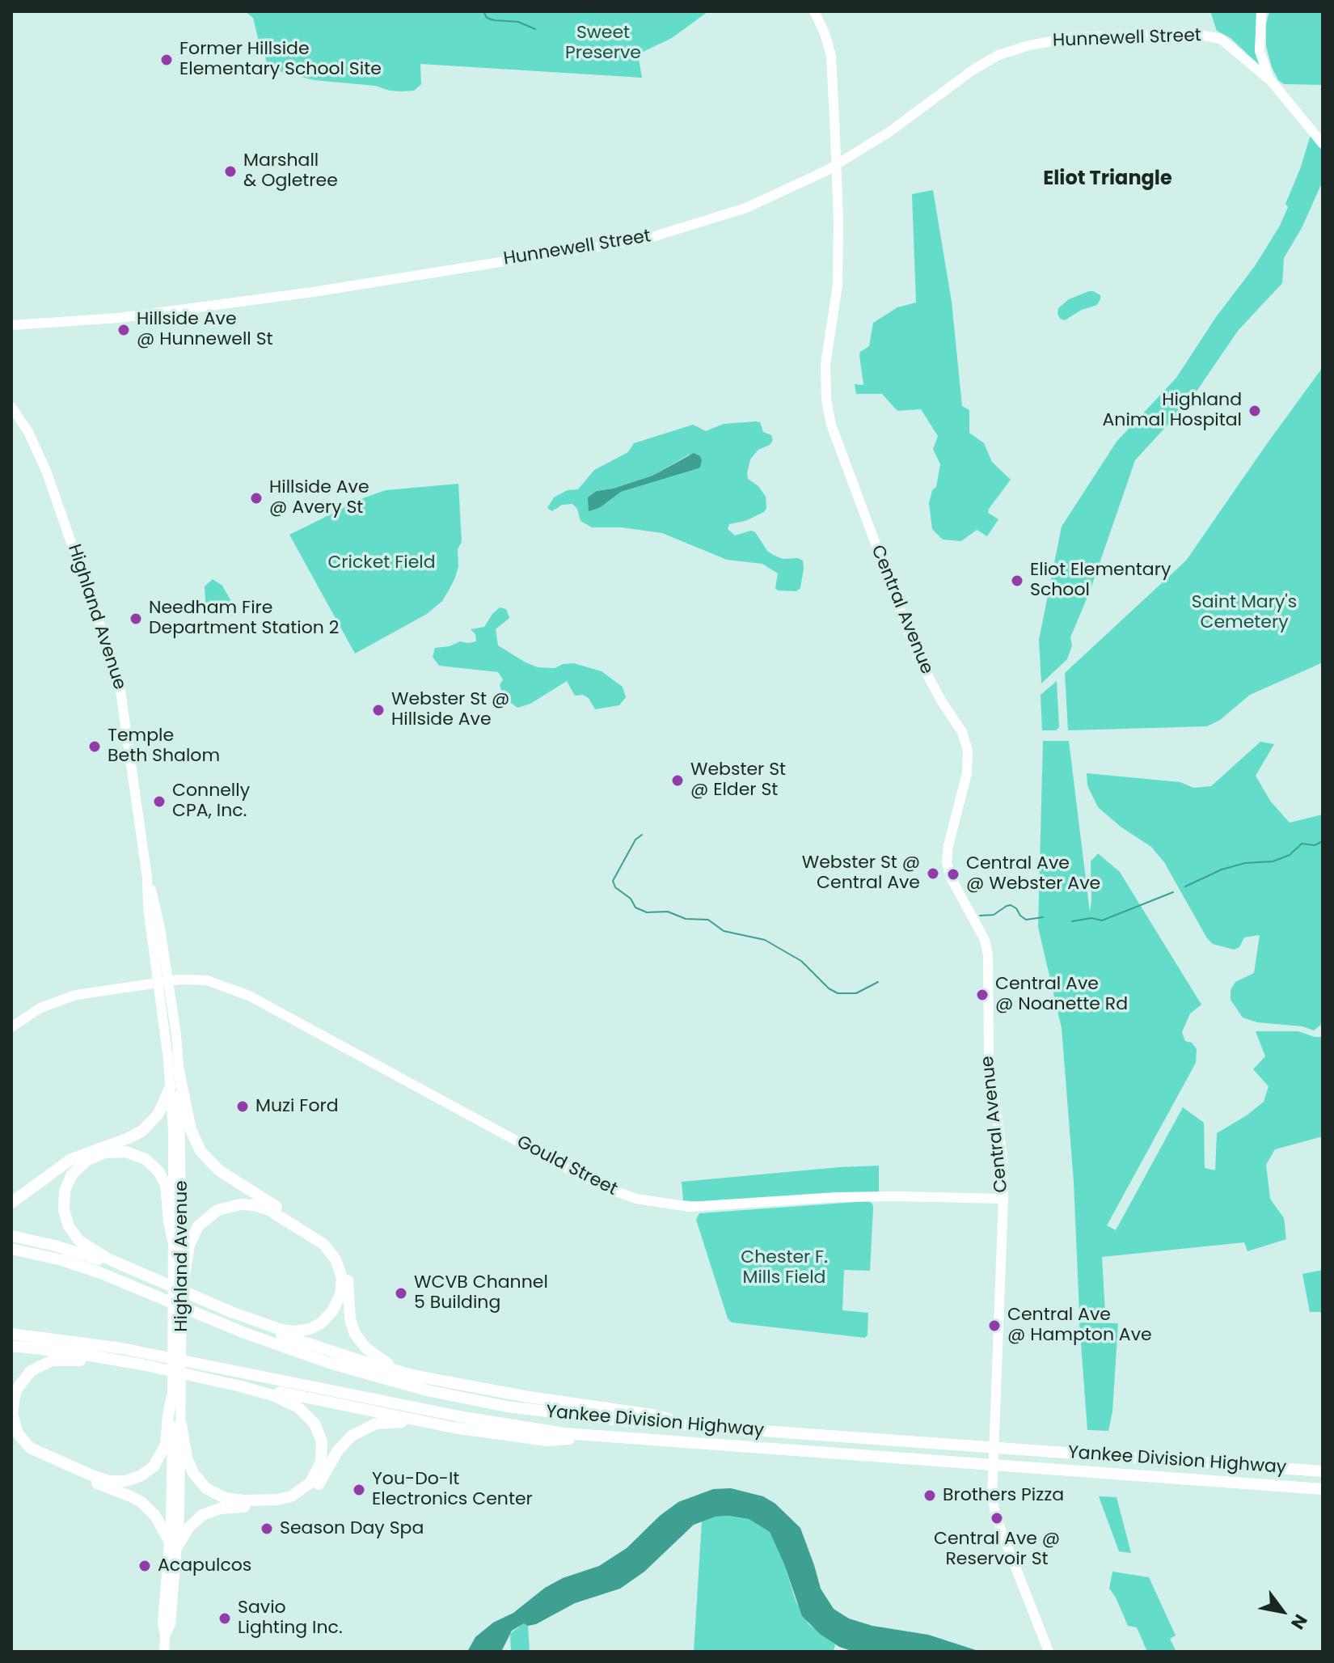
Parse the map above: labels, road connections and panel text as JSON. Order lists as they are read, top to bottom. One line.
{"streets":{"highway":["Yankee Division Highway"],"main road":["Hunnewell Street","Central Avenue","Highland Avenue","Gould Street"]},"crossings":[["Hunnewell Street","Central Avenue"],["Central Avenue","Gould Street"],["Highland Avenue","Gould Street"]],"districts":["Eliot Triangle"],"parks":["Sweet Preserve","Cricket Field","Saint Mary's Cemetery","Chester F. Mills Field"],"places":["Former Hillside Elementary School Site","Marshall & Ogletree","Hillside Ave @ Hunnewell St","Highland Animal Hospital","Hillside Ave @ Avery St","Eliot Elementary School","Needham Fire Department Station 2","Webster St @ Hillside Ave","Temple Beth Shalom","Webster St @ Elder St","Connelly CPA, Inc.","Webster St @ Central Ave","Central Ave @ Webster Ave","Central Ave @ Noanette Rd","Muzi Ford","WCVB Channel 5 Building","Central Ave @ Hampton Ave","You-Do-It Electronics Center","Brothers Pizza","Central Ave @ Reservoir St","Season Day Spa","Acapulcos","Savio Lighting Inc."],"north":"bottom right"}
